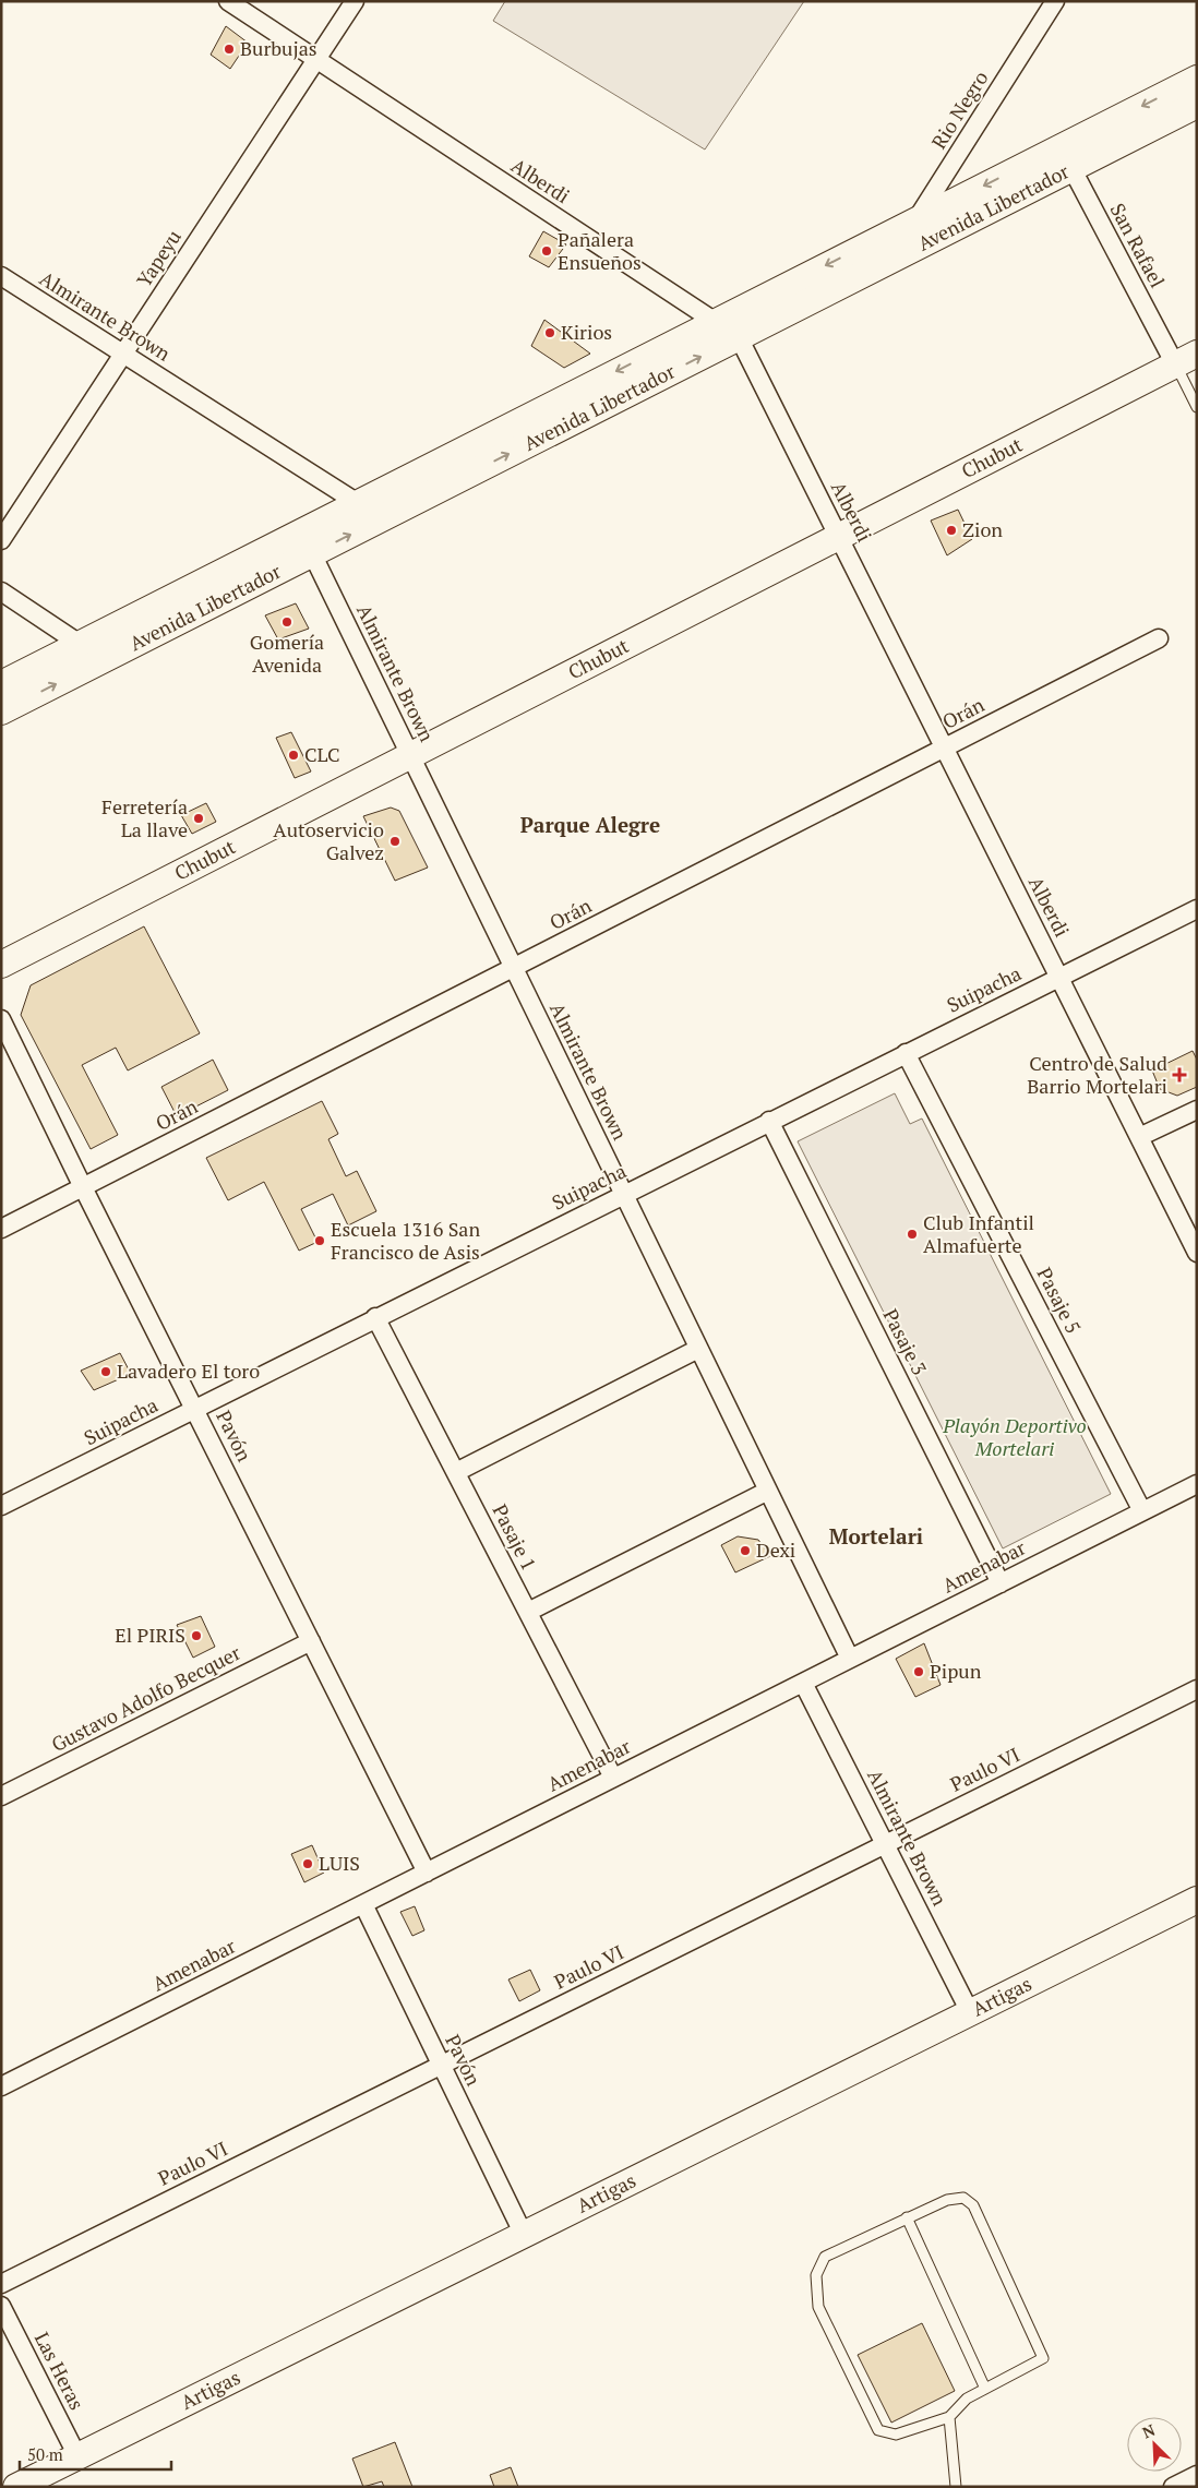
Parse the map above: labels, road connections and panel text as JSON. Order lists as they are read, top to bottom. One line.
{"streets":{"street":["Rio Negro","Alberdi","Avenida Libertador","San Rafael","Yapeyu","Almirante Brown","Chubut","Orán","Suipacha","Pasaje 5","Pasaje 3","Pavón","Pasaje 1","Amenabar","Gustavo Adolfo Becquer","Paulo VI","Artigas","Las Heras"]},"crossings":[["Rio Negro","Avenida Libertador"],["Alberdi","Avenida Libertador"],["Alberdi","Yapeyu"],["Alberdi","Chubut"],["Alberdi","Orán"],["Alberdi","Suipacha"],["Avenida Libertador","San Rafael"],["Avenida Libertador","Almirante Brown"],["San Rafael","Chubut"],["Yapeyu","Almirante Brown"],["Almirante Brown","Chubut"],["Almirante Brown","Orán"],["Almirante Brown","Suipacha"],["Almirante Brown","Amenabar"],["Almirante Brown","Paulo VI"],["Almirante Brown","Artigas"],["Orán","Pavón"],["Suipacha","Pasaje 5"],["Suipacha","Pasaje 3"],["Suipacha","Pavón"],["Suipacha","Pasaje 1"],["Pasaje 5","Amenabar"],["Pasaje 3","Amenabar"],["Pavón","Amenabar"],["Pavón","Gustavo Adolfo Becquer"],["Pavón","Paulo VI"],["Pavón","Artigas"],["Pasaje 1","Amenabar"],["Artigas","Las Heras"]],"districts":["Parque Alegre","Mortelari"],"parks":["Playón Deportivo Mortelari"],"places":{"other":["Burbujas","Pañalera Ensueños","Kirios","Zion","Gomería Avenida","CLC","Ferretería La llave","Autoservicio Galvez","Club Infantil Almafuerte","Escuela 1316 San Francisco de Asis","Lavadero El toro","Dexi","El PIRIS","Pipun","LUIS"],"health":["Centro de Salud Barrio Mortelari"]},"scale_bar":"50 m","north":"top left"}
